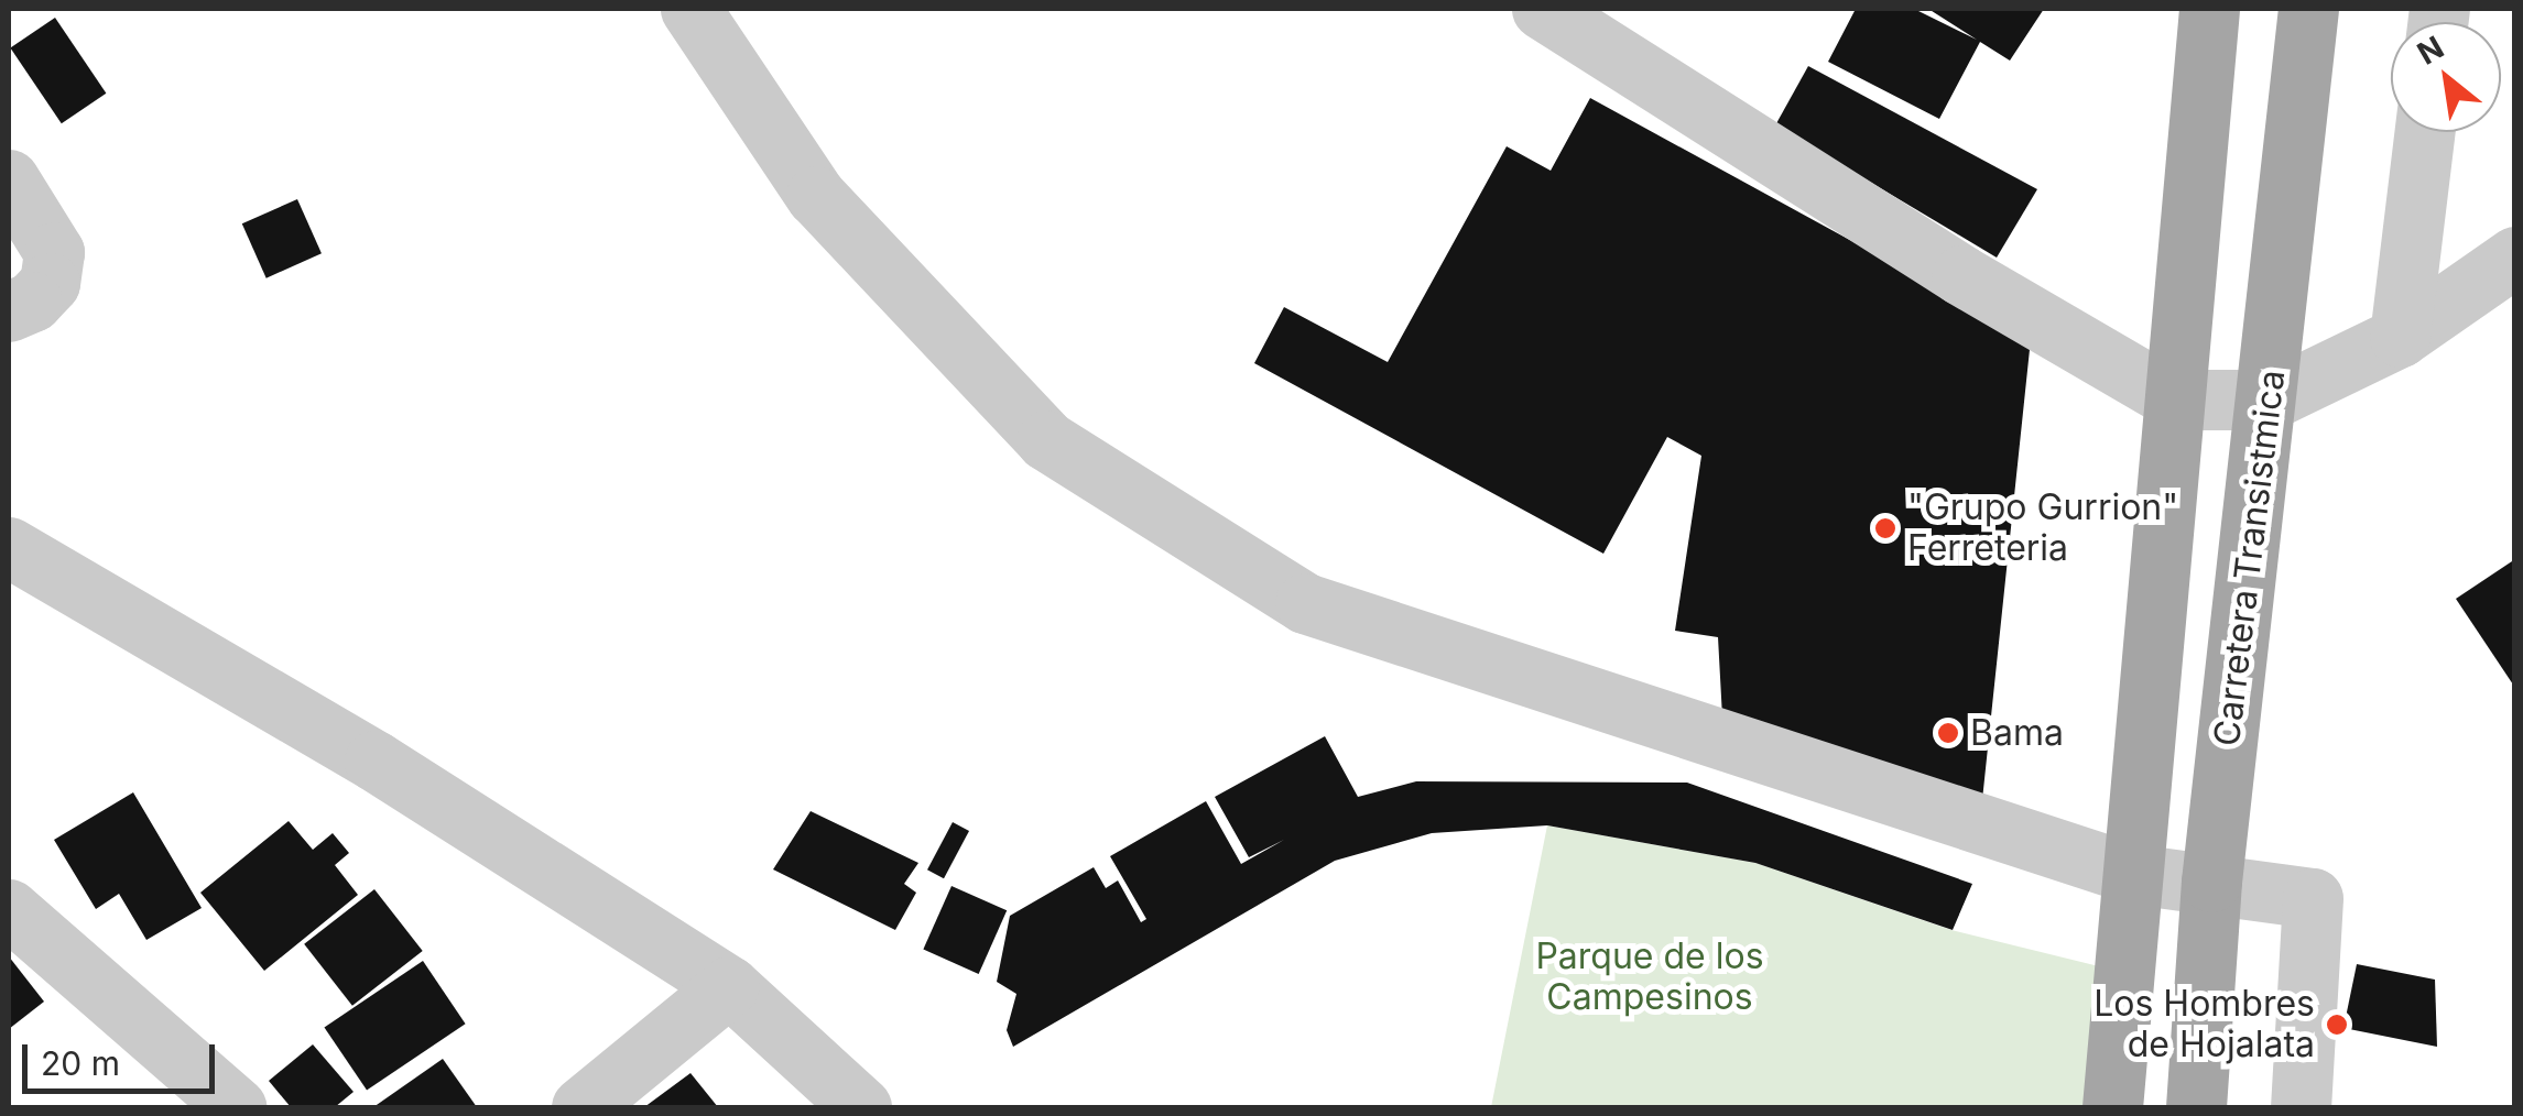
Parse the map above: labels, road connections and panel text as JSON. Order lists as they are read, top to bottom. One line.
{"streets":{"main road":["Carretera Transistmica"]},"parks":["Parque de los Campesinos"],"places":["\"Grupo Gurrion\" Ferreteria","Bama","Los Hombres de Hojalata"],"scale_bar":"20 m","north":"top left"}
